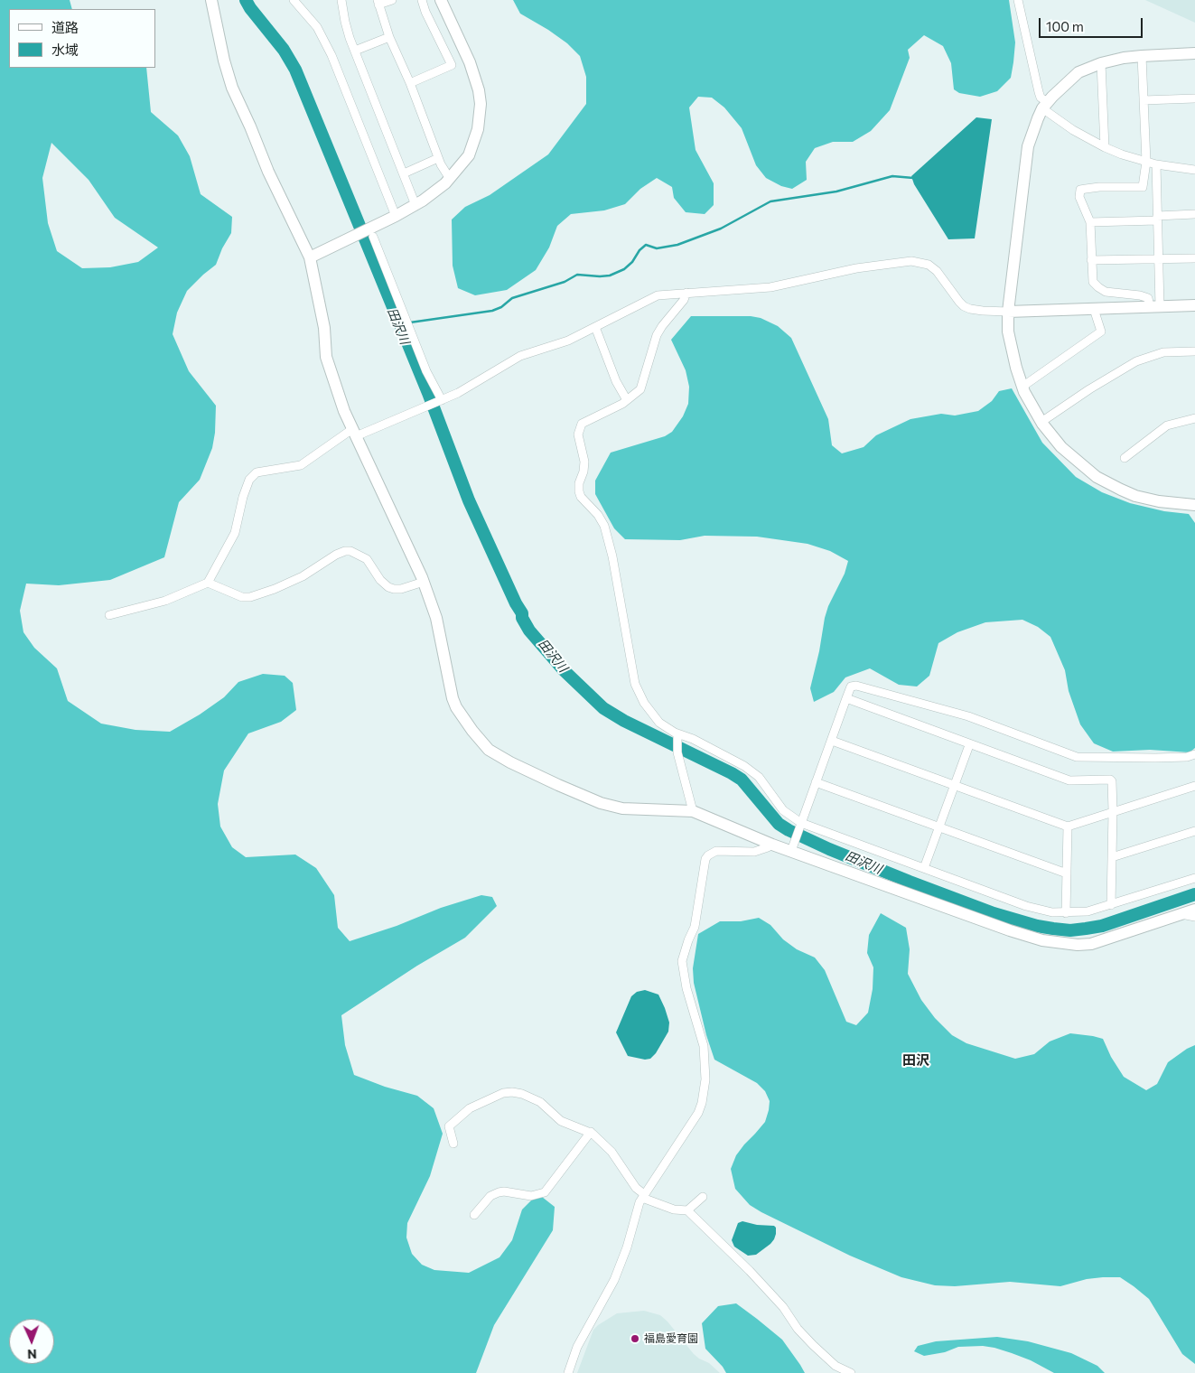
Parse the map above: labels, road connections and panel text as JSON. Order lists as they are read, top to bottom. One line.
{"districts":["田沢"],"water":["田沢川"],"places":["福島愛育園"],"legend":["道路","水域"],"scale_bar":"100 m","north":"bottom"}
